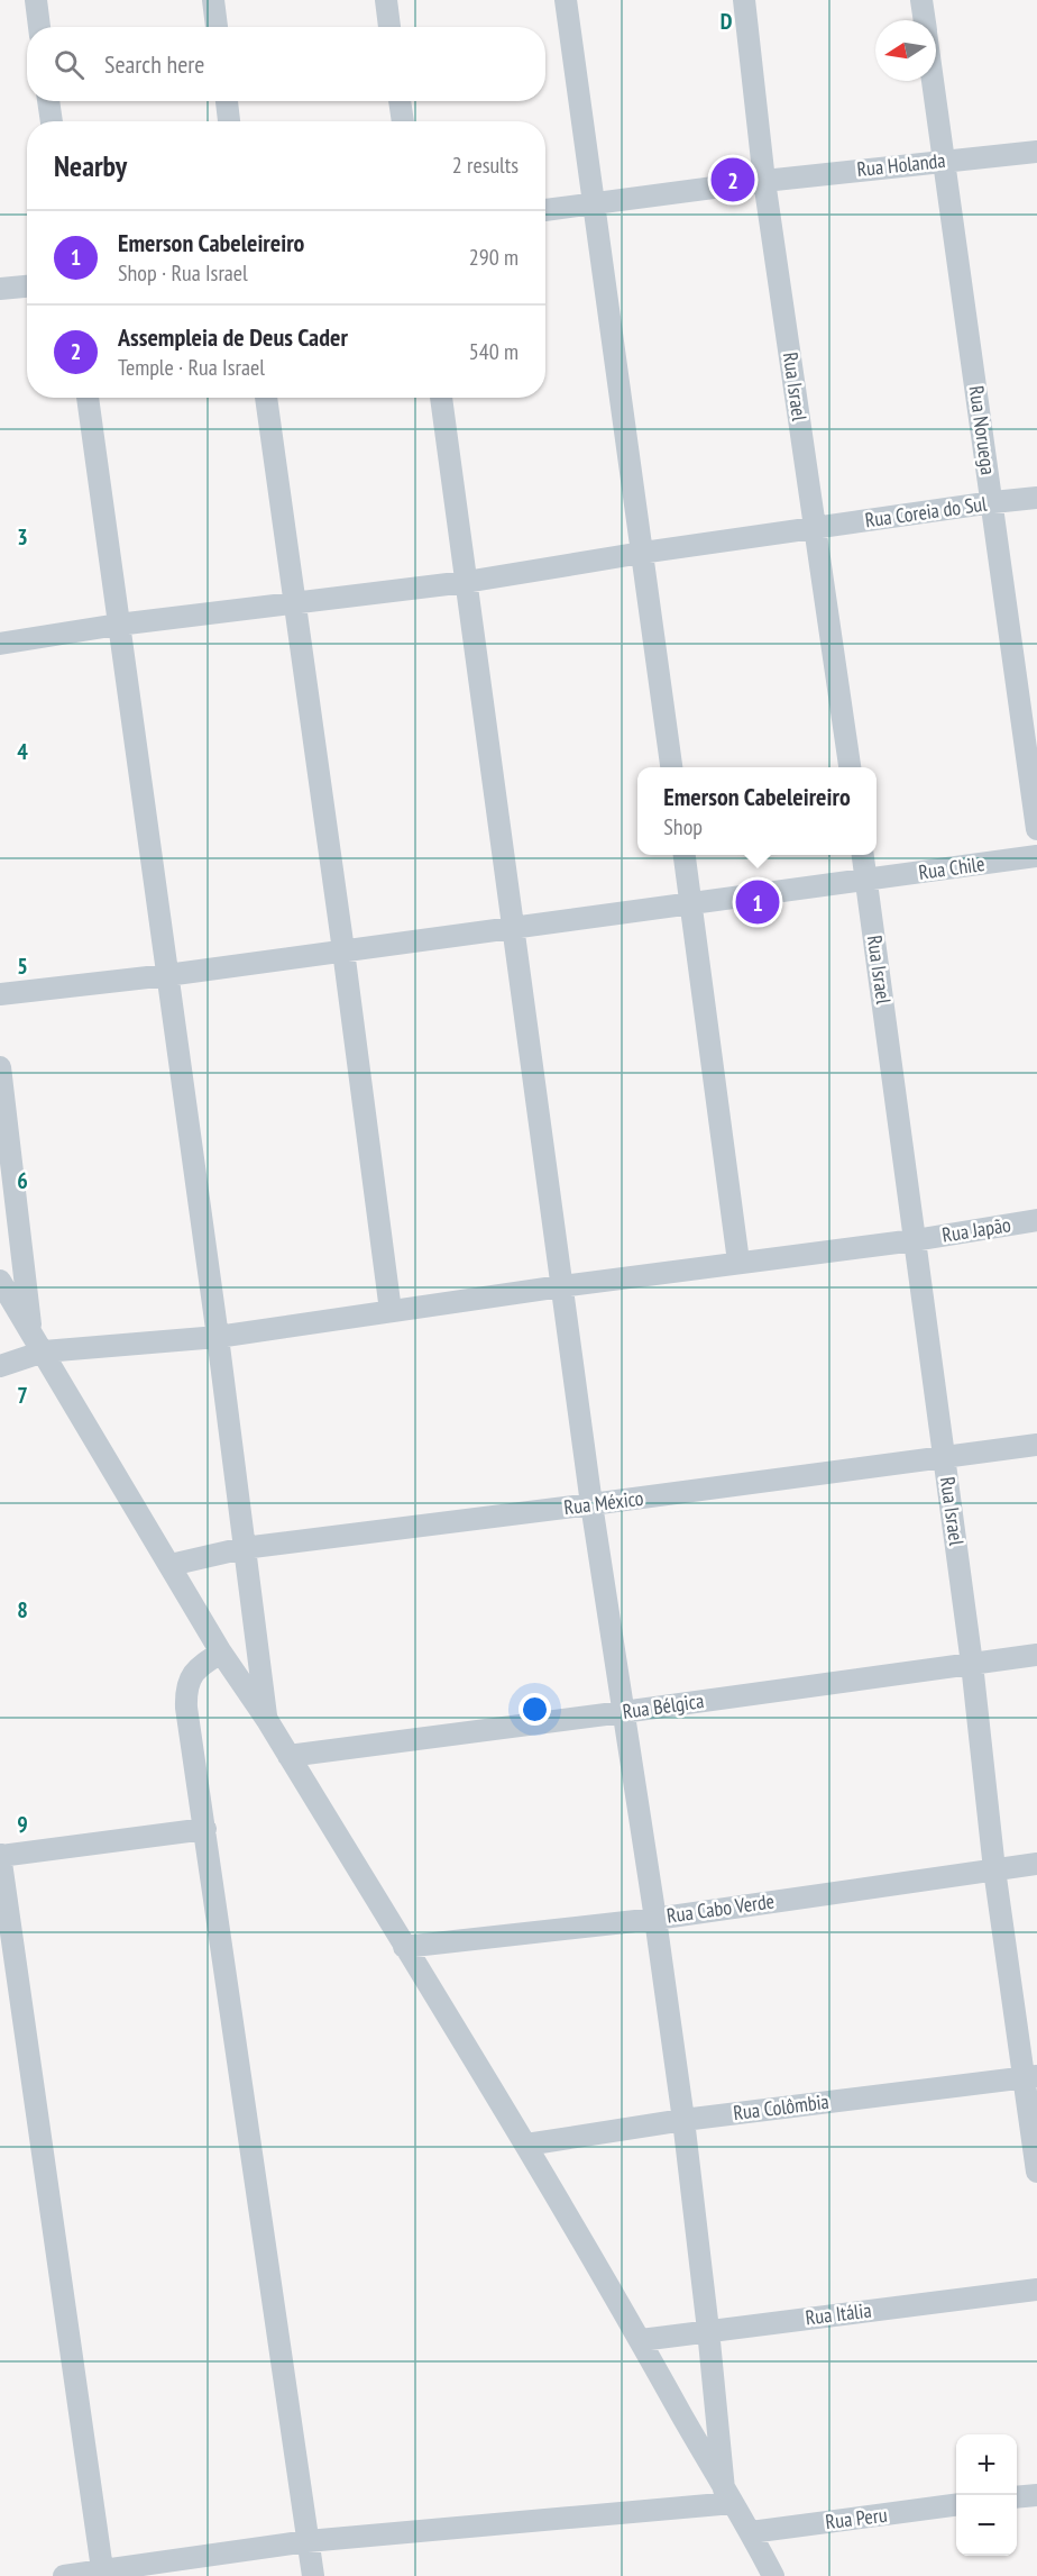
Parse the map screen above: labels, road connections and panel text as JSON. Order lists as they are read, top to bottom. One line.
{"streets":{"street":["Rua Holanda","Rua Israel","Rua Noruega","Rua Coreia do Sul","Rua Chile","Rua Japão","Rua México","Rua Bélgica","Rua Cabo Verde","Rua Colômbia","Rua Itália","Rua Peru"]},"crossings":[["Rua Holanda","Rua Israel"],["Rua Holanda","Rua Noruega"],["Rua Israel","Rua Coreia do Sul"],["Rua Israel","Rua Chile"],["Rua Israel","Rua Japão"],["Rua Israel","Rua México"],["Rua Israel","Rua Bélgica"],["Rua Israel","Rua Cabo Verde"],["Rua Israel","Rua Colômbia"],["Rua Noruega","Rua Coreia do Sul"]],"north":"left","page":{"search":"Search here","heading":["Nearby","2 results"],"pins":["2","1"],"list":[{"mark":"1","name":"Emerson Cabeleireiro","note":"Shop · Rua Israel","value":"290 m"},{"mark":"2","name":"Assempleia de Deus Cader","note":"Temple · Rua Israel","value":"540 m"}],"popup":["Emerson Cabeleireiro","Shop"],"map_buttons":["+","−"]},"grid":{"columns":["D"],"rows":["3","4","5","6","7","8","9"]}}
